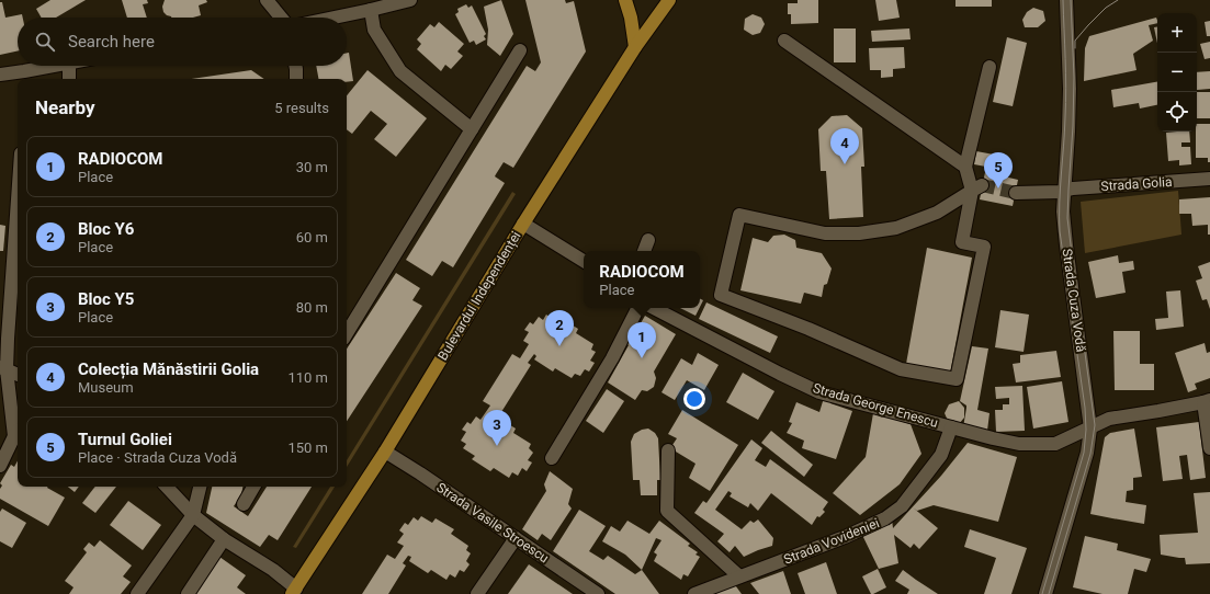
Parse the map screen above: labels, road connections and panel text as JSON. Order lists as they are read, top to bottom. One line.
{"streets":{"main road":["Bulevardul Independenței"],"street":["Strada Golia","Strada Cuza Vodă","Strada George Enescu","Strada Vasile Stroescu","Strada Vovideniei"]},"crossings":[["Strada Golia","Strada Cuza Vodă"],["Bulevardul Independenței","Strada Vasile Stroescu"],["Strada Cuza Vodă","Strada George Enescu"],["Strada George Enescu","Strada Vovideniei"]],"page":{"map_buttons":["+","−"],"search":"Search here","heading":["Nearby","5 results"],"pins":["4","5","2","1","3"],"list":[{"mark":"1","name":"RADIOCOM","note":"Place","value":"30 m"},{"mark":"2","name":"Bloc Y6","note":"Place","value":"60 m"},{"mark":"3","name":"Bloc Y5","note":"Place","value":"80 m"},{"mark":"4","name":"Colecția Mănăstirii Golia","note":"Museum","value":"110 m"},{"mark":"5","name":"Turnul Goliei","note":"Place · Strada Cuza Vodă","value":"150 m"}],"popup":["RADIOCOM","Place"]}}
